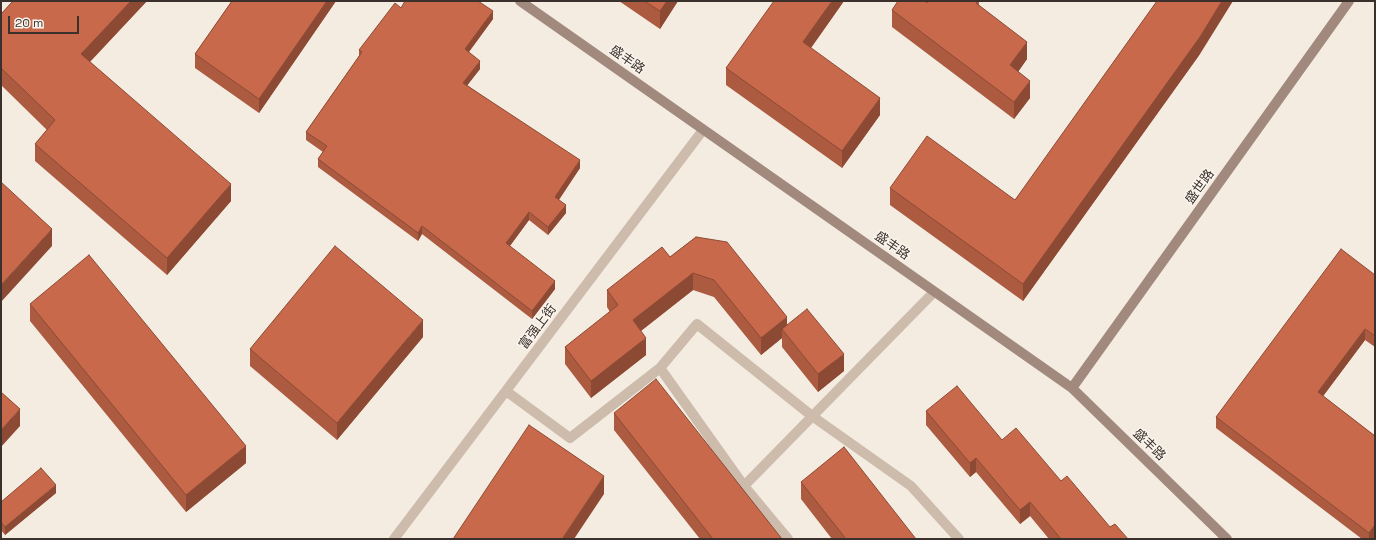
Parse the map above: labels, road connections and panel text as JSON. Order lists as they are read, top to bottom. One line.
{"streets":{"street":["盛丰路","盛世路","富强上街"]},"crossings":[["盛丰路","盛世路"],["盛丰路","富强上街"]],"scale_bar":"20 m"}
